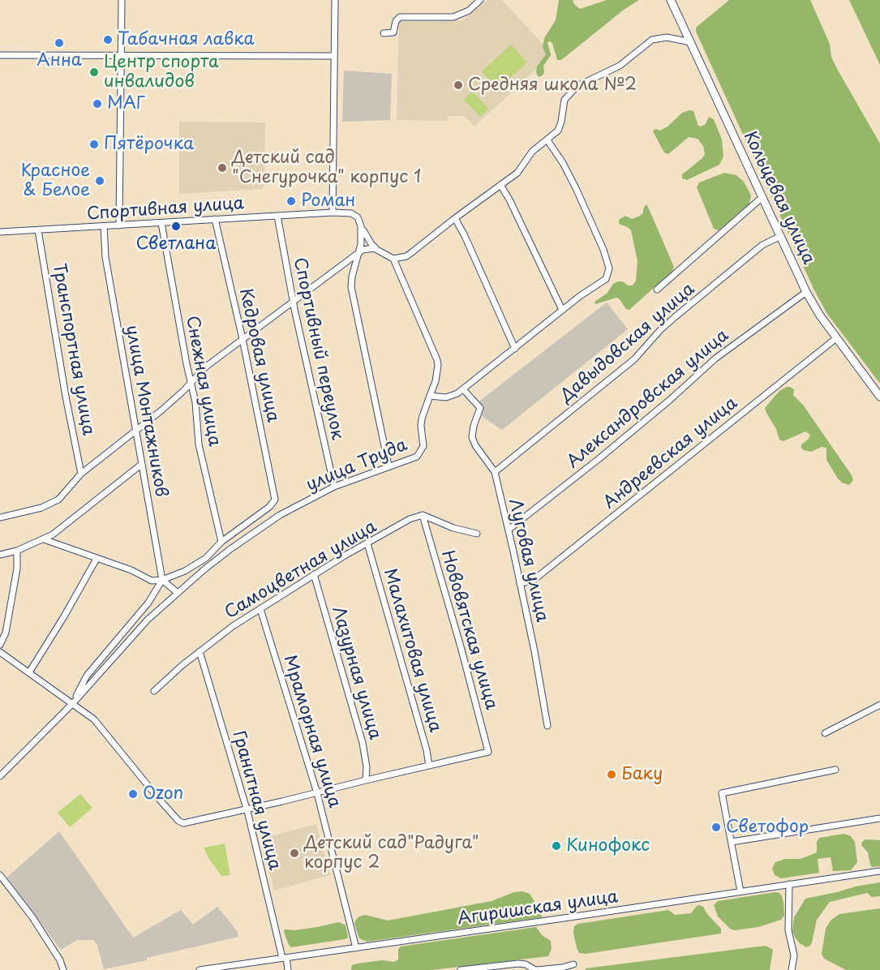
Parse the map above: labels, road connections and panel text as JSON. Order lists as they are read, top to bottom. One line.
{"streets":{"highway":["Кольцевая улица"],"street":["Спортивная улица","Давыдовская улица","Спортивный переулок","Транспортная улица","Кедровая улица","Снежная улица","Александровская улица","улица Монтажников","Андреевская улица","улица Труда","Луговая улица","Самоцветная улица","Нововятская улица","Малахитовая улица","Лазурная улица","Мраморная улица","Гранитная улица","Агиришская улица"]},"crossings":[["Кольцевая улица","Давыдовская улица"],["Кольцевая улица","Александровская улица"],["Кольцевая улица","Андреевская улица"],["Спортивная улица","Спортивный переулок"],["Спортивная улица","Транспортная улица"],["Спортивная улица","Кедровая улица"],["Спортивная улица","Снежная улица"],["Спортивная улица","улица Монтажников"],["Давыдовская улица","Луговая улица"],["Спортивный переулок","улица Труда"],["Кедровая улица","Снежная улица"],["Александровская улица","Луговая улица"],["улица Монтажников","улица Труда"],["Андреевская улица","Луговая улица"],["Самоцветная улица","Нововятская улица"],["Самоцветная улица","Малахитовая улица"],["Самоцветная улица","Лазурная улица"],["Самоцветная улица","Мраморная улица"],["Самоцветная улица","Гранитная улица"],["Нововятская улица","Малахитовая улица"],["Мраморная улица","Агиришская улица"],["Гранитная улица","Агиришская улица"]],"places":["Табачная лавка","Анна","Центр спорта инвалидов","Средняя школа №2","МАГ","Пятёрочка","Детский сад \"Снегурочка\" корпус 1","Красное & Белое","Роман","Светлана","Баку","Ozon","Светофор","Кинофокс","Детский сад\"Радуга\" корпус 2"]}
